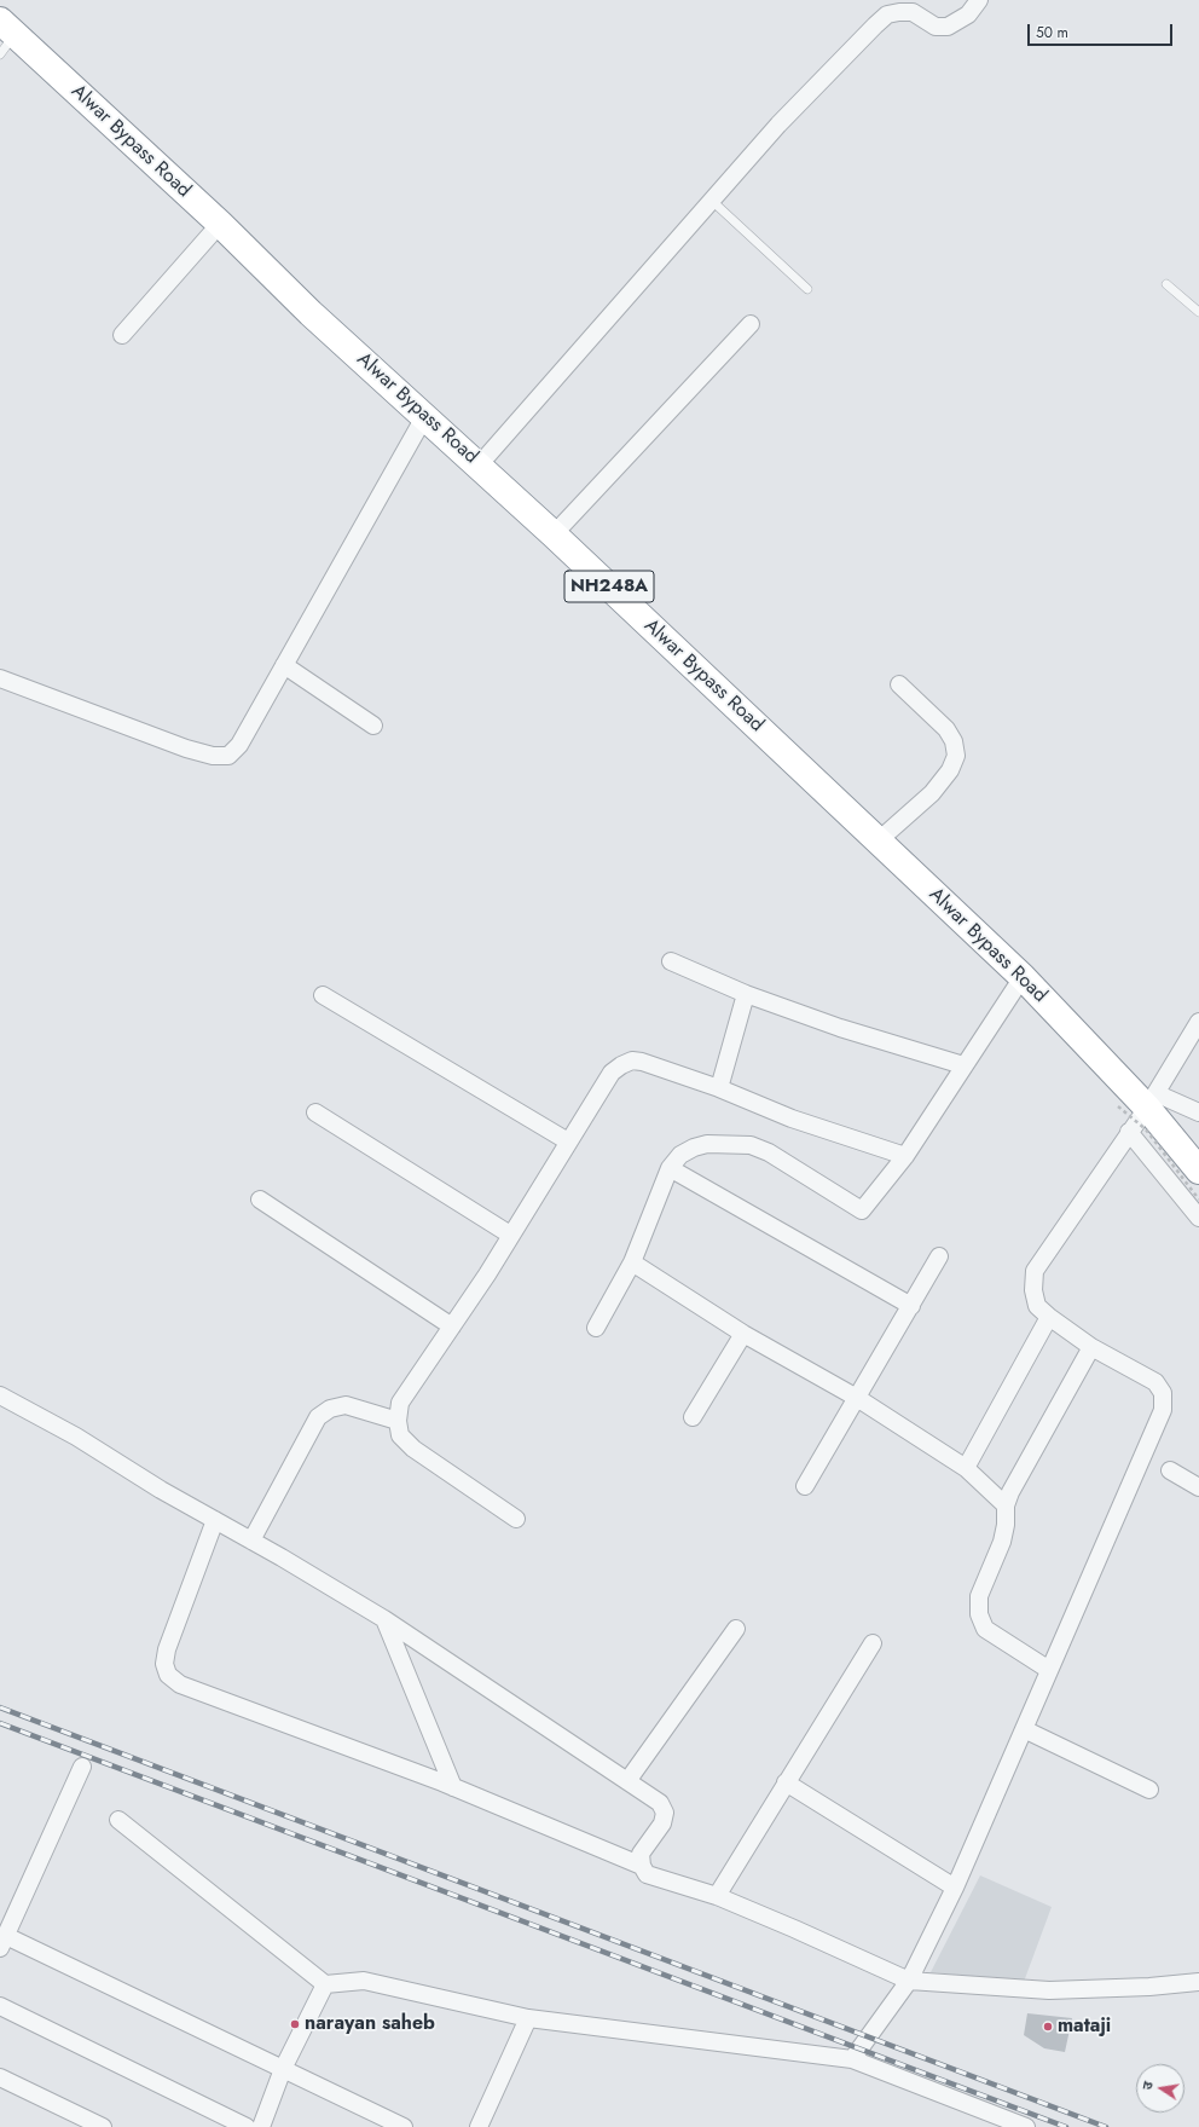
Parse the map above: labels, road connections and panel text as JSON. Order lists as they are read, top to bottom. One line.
{"streets":{"highway":["Alwar Bypass Road","NH248A"]},"places":["narayan saheb","mataji"],"scale_bar":"50 m","north":"left"}
